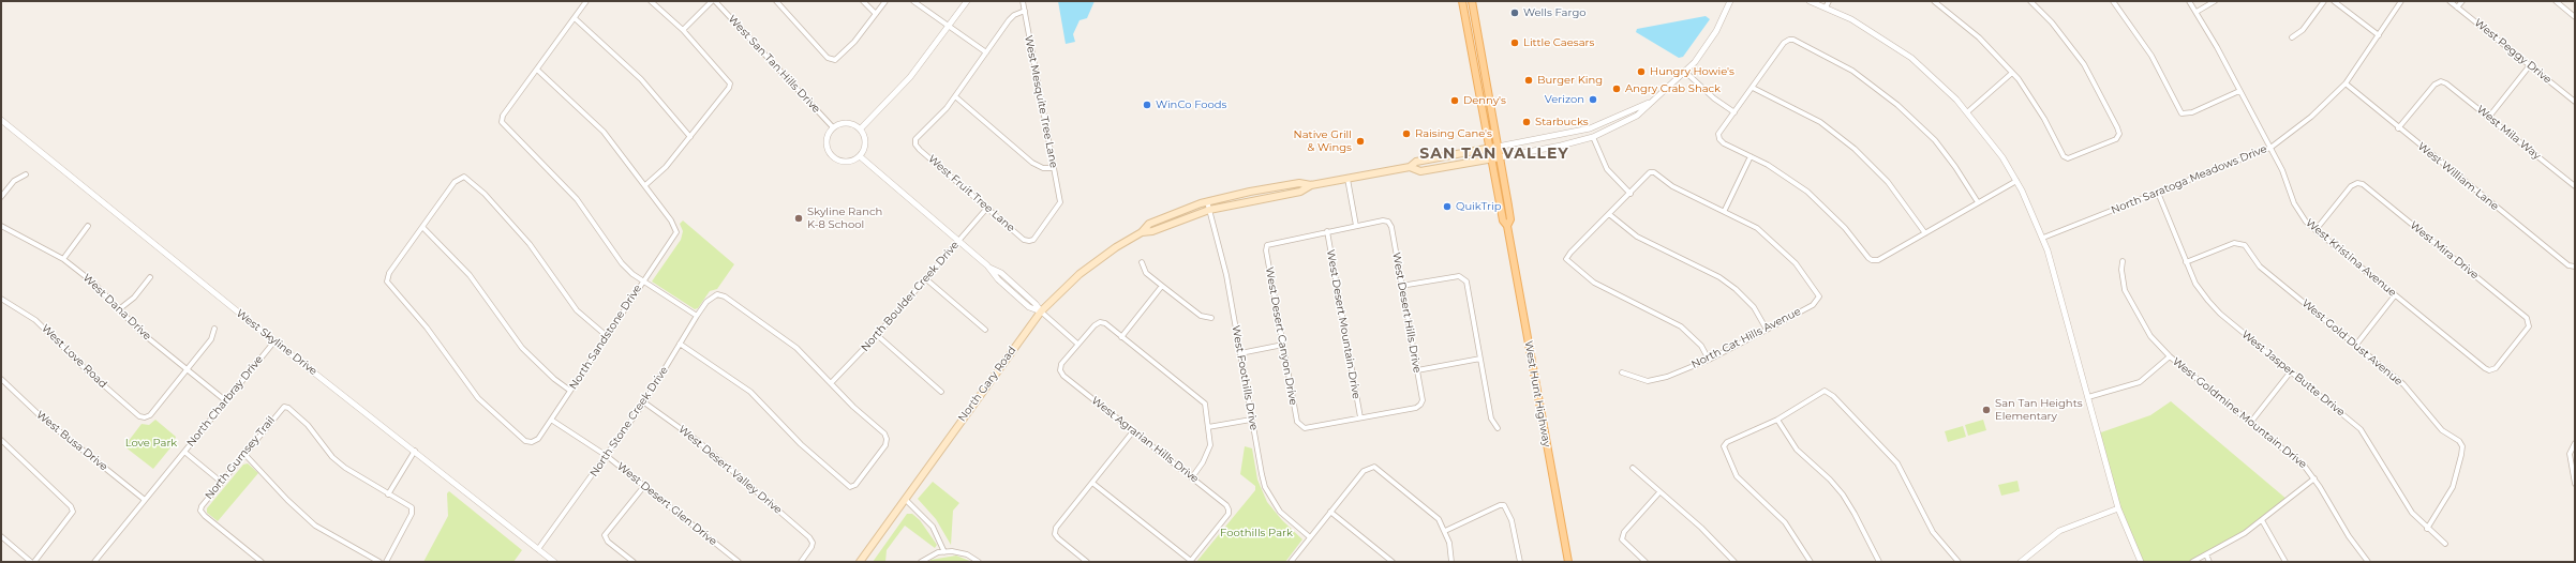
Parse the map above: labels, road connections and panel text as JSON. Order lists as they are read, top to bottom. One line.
{"streets":{"main road":["North Gary Road","West Hunt Highway"],"street":["West Peggy Drive","West San Tan Hills Drive","West Mesquite Tree Lane","West Mila Way","West William Lane","North Saratoga Meadows Drive","West Fruit Tree Lane","West Mira Drive","West Kristina Avenue","North Boulder Creek Drive","West Dana Drive","West Desert Hills Drive","West Desert Mountain Drive","West Desert Canyon Drive","North Sandstone Drive","North Cat Hills Avenue","West Skyline Drive","West Gold Dust Avenue","West Love Road","West Jasper Butte Drive","West Foothills Drive","North Charbray Drive","West Goldmine Mountain Drive","North Stone Creek Drive","West Agrarian Hills Drive","West Busa Drive","North Gurnsey Trail","West Desert Valley Drive","West Desert Glen Drive"]},"crossings":[["West Mesquite Tree Lane","West Fruit Tree Lane"],["West Mila Way","West William Lane"],["West William Lane","North Saratoga Meadows Drive"],["North Saratoga Meadows Drive","West Kristina Avenue"],["North Saratoga Meadows Drive","West Jasper Butte Drive"],["West Fruit Tree Lane","North Boulder Creek Drive"],["West Mira Drive","West Kristina Avenue"],["North Boulder Creek Drive","North Stone Creek Drive"],["West Dana Drive","West Love Road"],["West Dana Drive","North Charbray Drive"],["West Desert Hills Drive","West Desert Mountain Drive"],["West Desert Hills Drive","West Desert Canyon Drive"],["West Desert Mountain Drive","West Desert Canyon Drive"],["North Sandstone Drive","West Desert Glen Drive"],["West Skyline Drive","North Charbray Drive"],["West Skyline Drive","North Stone Creek Drive"],["West Gold Dust Avenue","West Jasper Butte Drive"],["West Foothills Drive","North Gary Road"],["North Gary Road","West Hunt Highway"],["North Charbray Drive","West Busa Drive"],["North Stone Creek Drive","West Desert Valley Drive"],["North Stone Creek Drive","West Desert Glen Drive"]],"districts":["SAN TAN VALLEY"],"parks":["Love Park","Foothills Park"],"places":["Wells Fargo","Little Caesars","Hungry Howie's","Burger King","Angry Crab Shack","Verizon","Denny's","WinCo Foods","Starbucks","Raising Cane's","Native Grill & Wings","QuikTrip","Skyline Ranch K-8 School","San Tan Heights Elementary"]}
